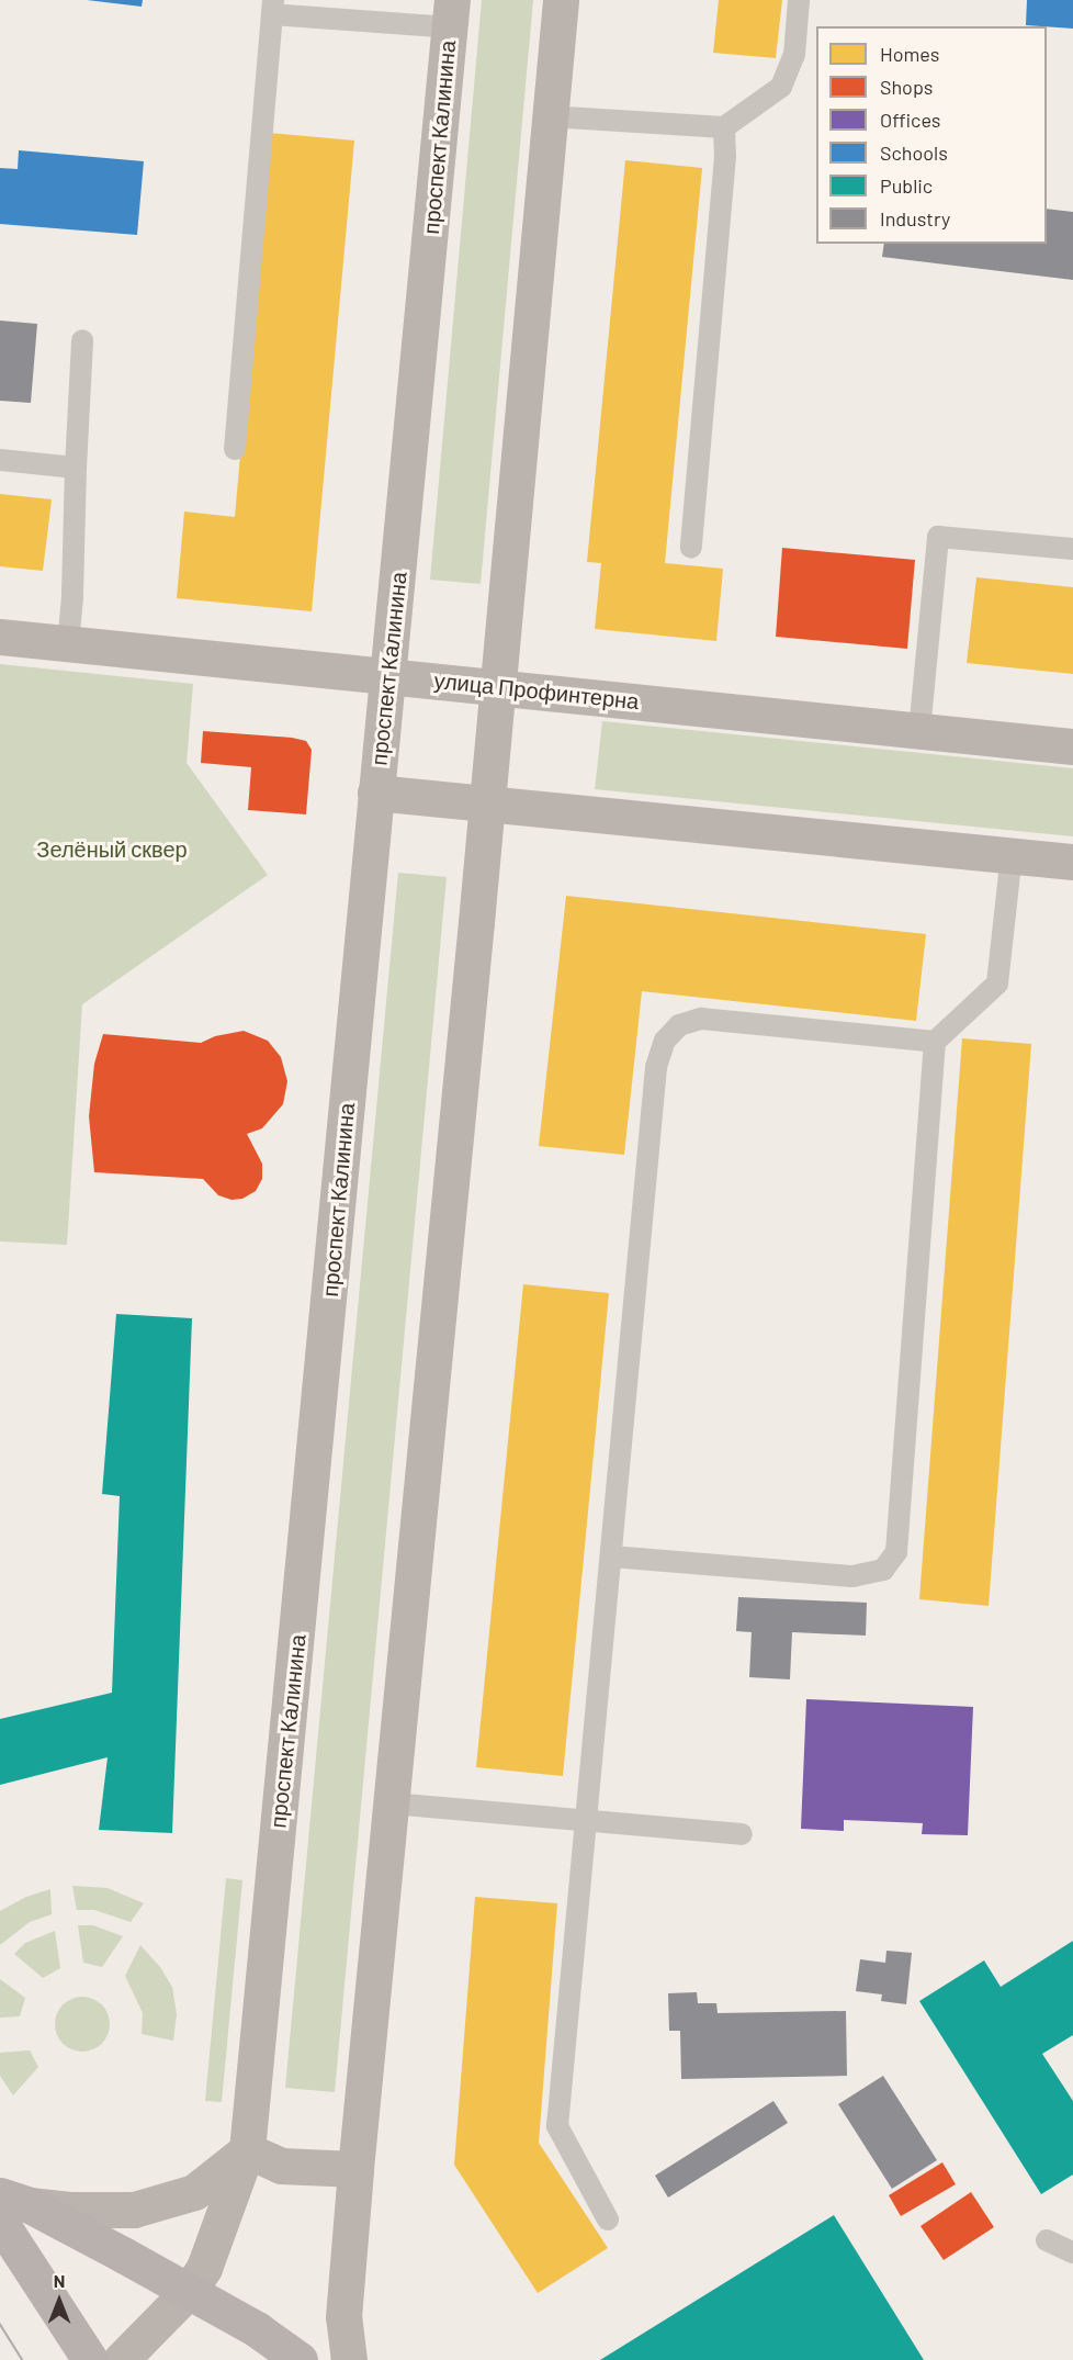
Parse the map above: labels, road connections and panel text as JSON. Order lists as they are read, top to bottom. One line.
{"streets":{"main road":["проспект Калинина","улица Профинтерна"]},"crossings":[["проспект Калинина","улица Профинтерна"]],"parks":["Зелёный сквер"],"legend":["Homes","Shops","Offices","Schools","Public","Industry"],"north":"top"}
